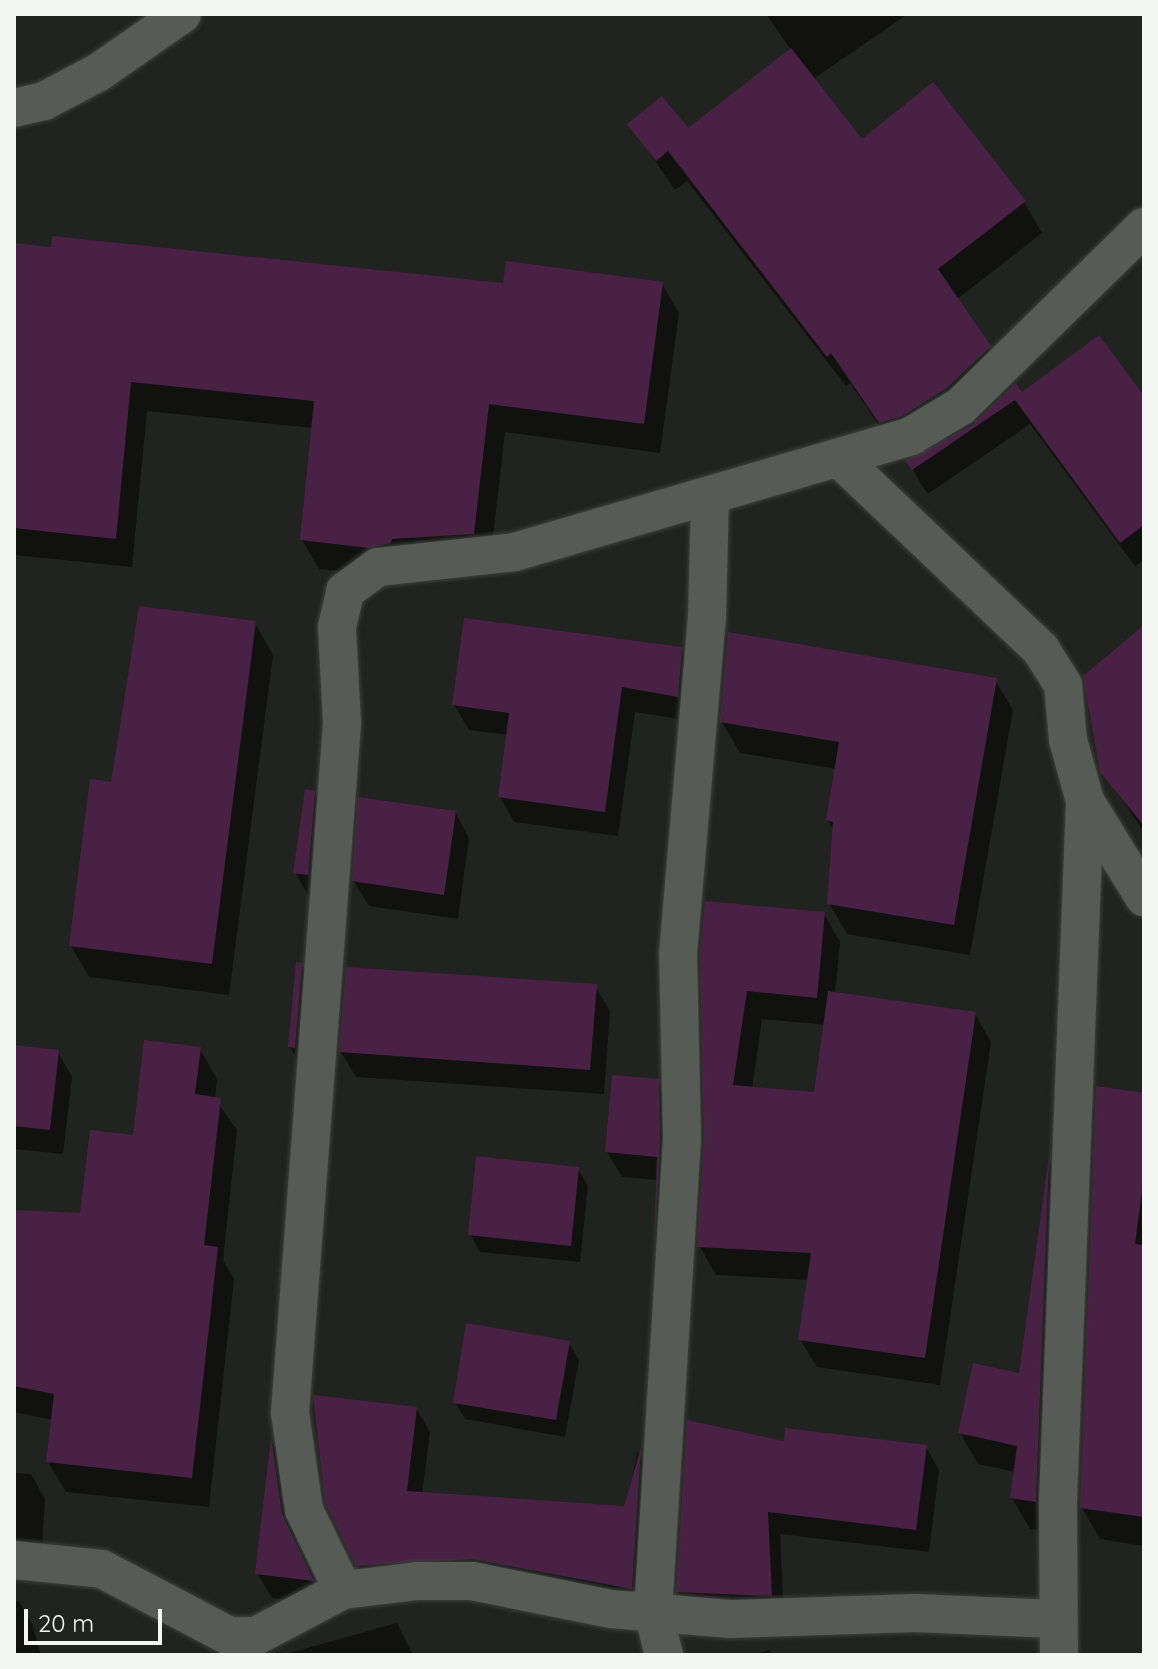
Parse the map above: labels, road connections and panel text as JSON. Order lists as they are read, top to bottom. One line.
{"scale_bar":"20 m"}
